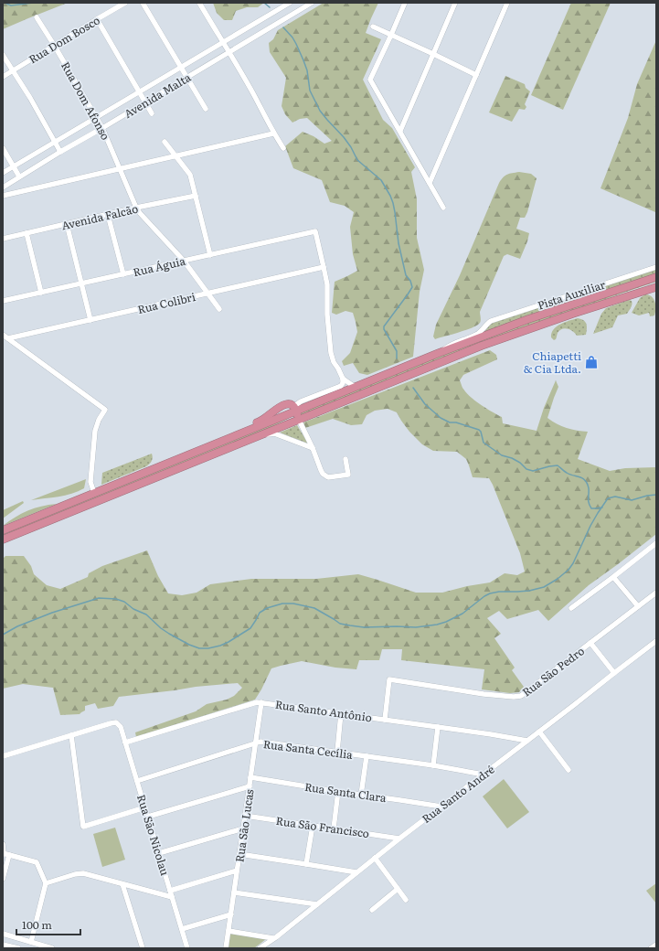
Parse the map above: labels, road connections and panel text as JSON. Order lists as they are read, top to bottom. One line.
{"streets":{"street":["Rua Dom Bosco","Avenida Malta","Rua Dom Afonso","Avenida Falcão","Rua Águia","Pista Auxiliar","Rua Colibri","Rua São Pedro","Rua Santo Antônio","Rua Santa Cecília","Rua Santa Clara","Rua Santo André","Rua São Lucas","Rua São Francisco","Rua São Nicolau"]},"crossings":[["Rua Dom Bosco","Rua Dom Afonso"],["Avenida Malta","Rua Dom Afonso"],["Rua Dom Afonso","Avenida Falcão"],["Rua Dom Afonso","Rua Águia"],["Rua Dom Afonso","Rua Colibri"],["Rua Águia","Rua Colibri"],["Rua São Pedro","Rua Santo Antônio"],["Rua Santo Antônio","Rua Santo André"],["Rua Santo Antônio","Rua São Lucas"],["Rua Santo Antônio","Rua São Nicolau"],["Rua Santa Cecília","Rua Santo André"],["Rua Santa Cecília","Rua São Lucas"],["Rua Santa Cecília","Rua São Nicolau"],["Rua Santa Clara","Rua Santo André"],["Rua Santa Clara","Rua São Lucas"],["Rua Santo André","Rua São Francisco"],["Rua São Lucas","Rua São Francisco"]],"places":{"shop":["Chiapetti & Cia Ltda."]},"scale_bar":"100 m"}
